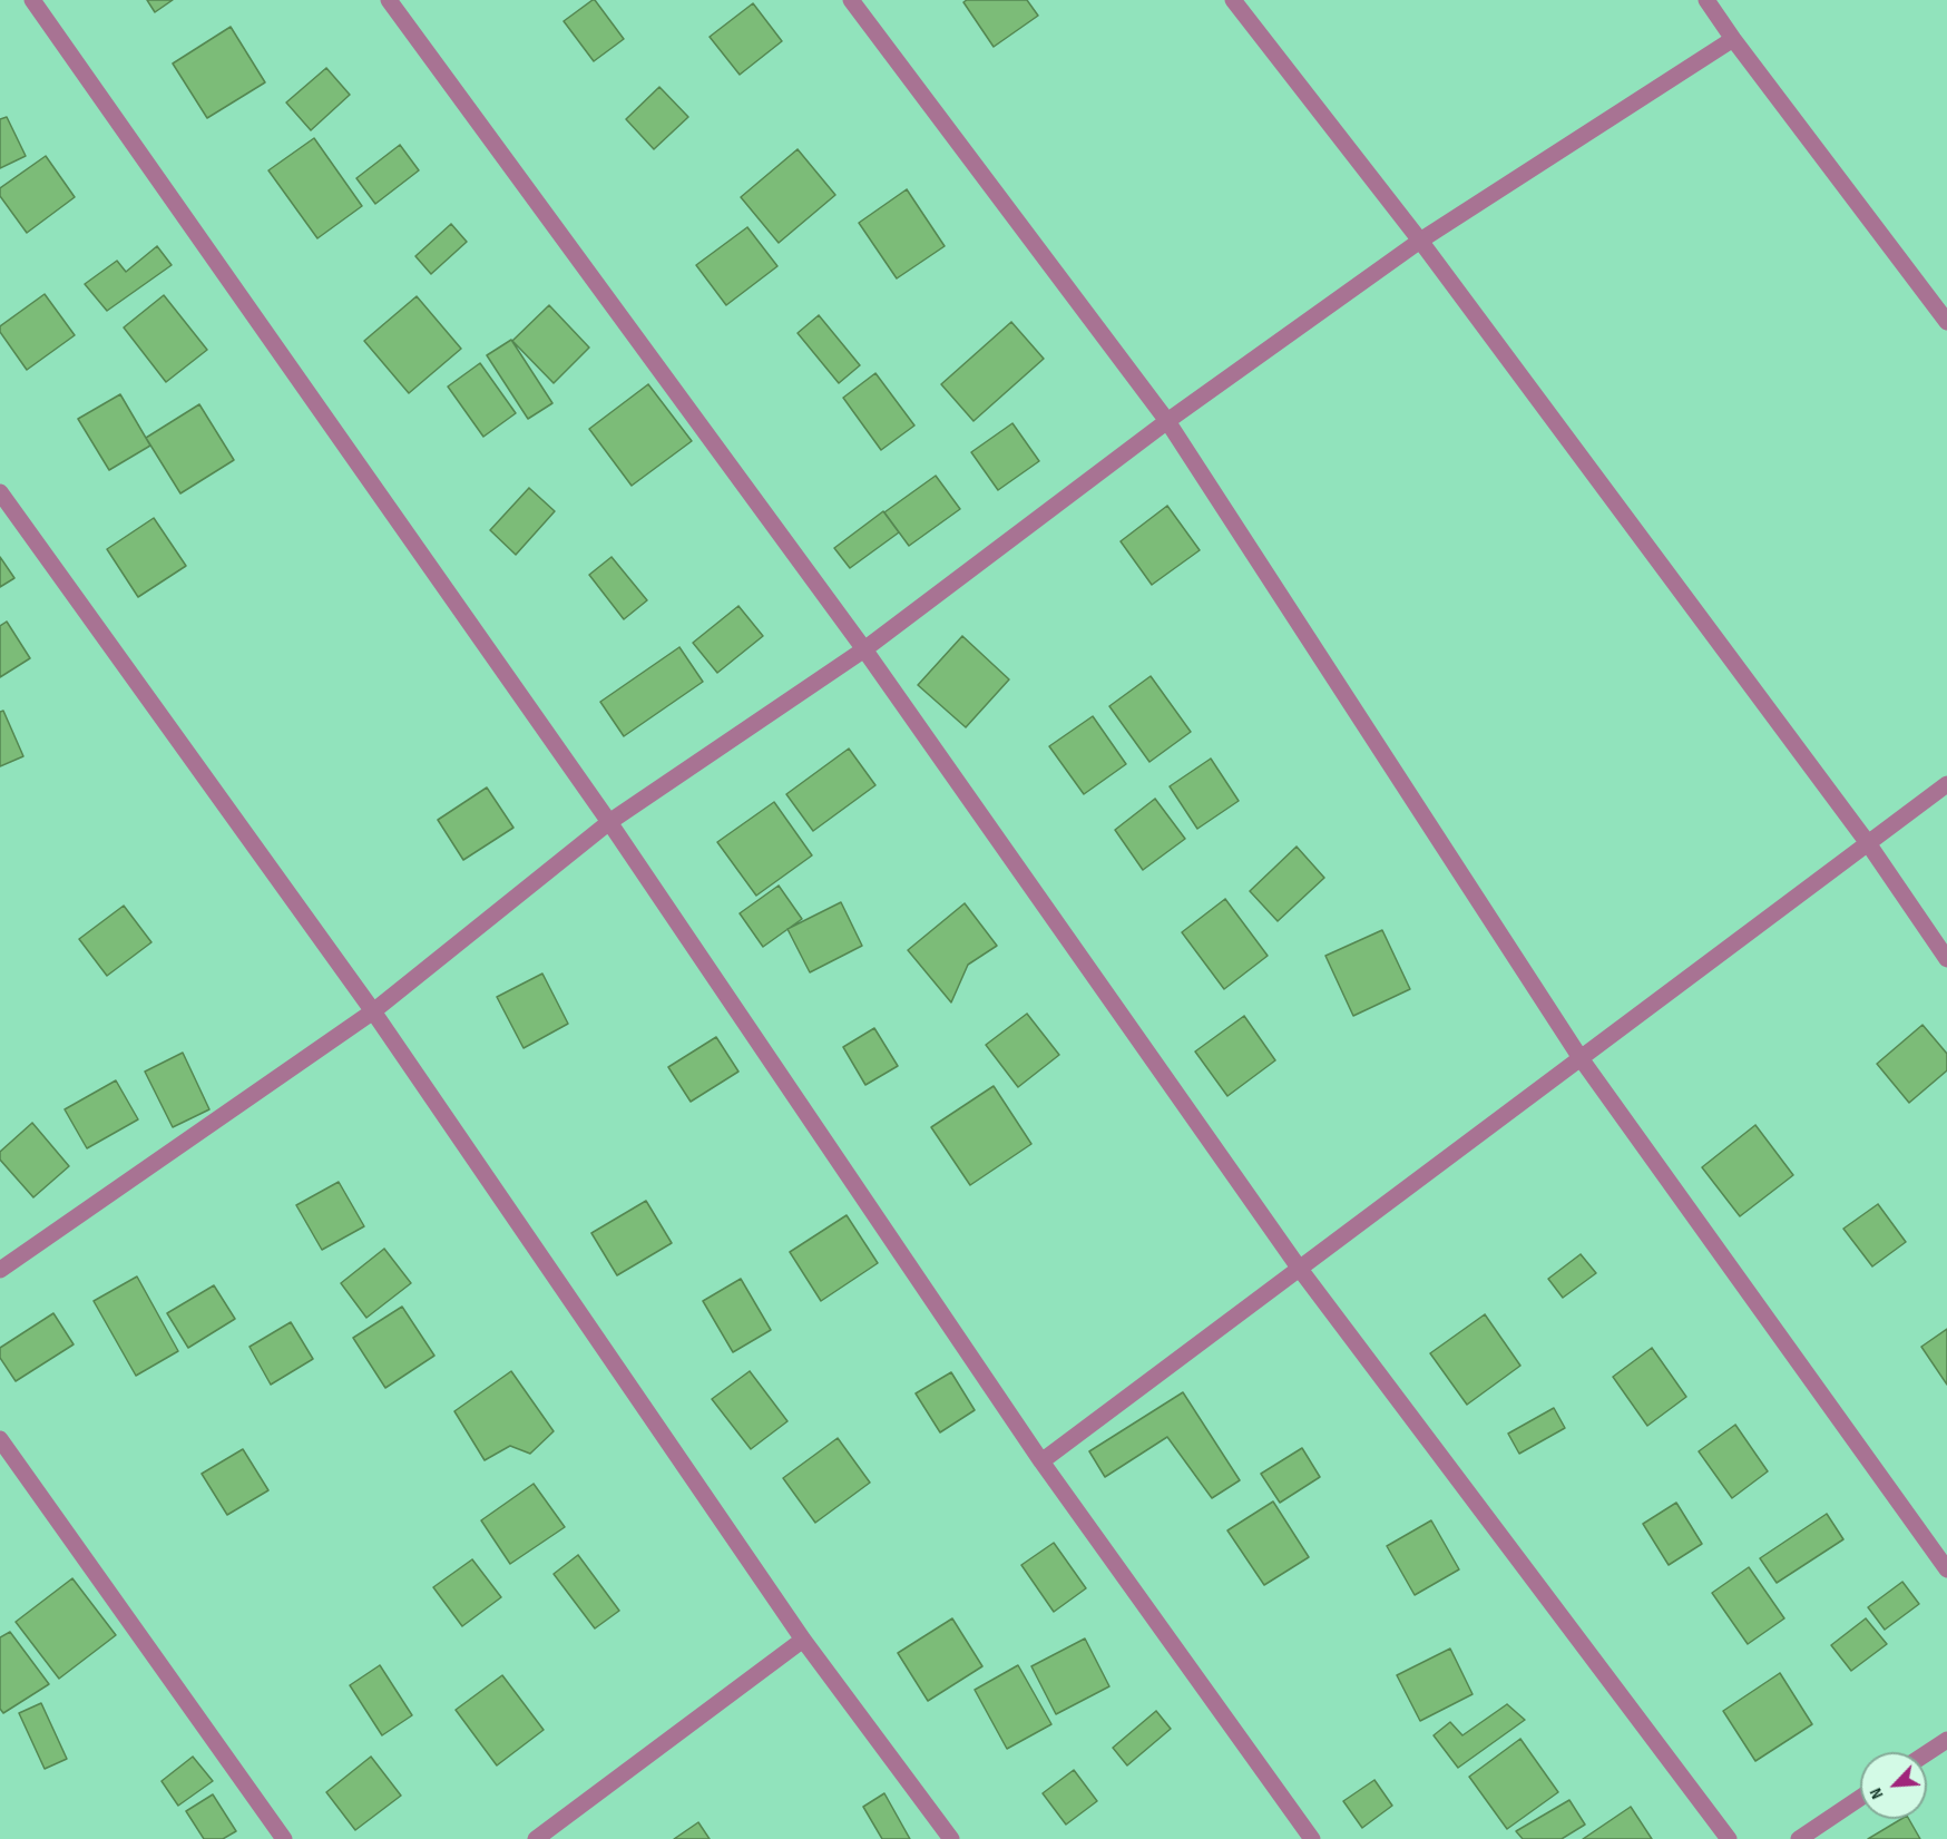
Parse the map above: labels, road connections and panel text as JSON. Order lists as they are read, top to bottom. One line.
{"north":"bottom left"}
